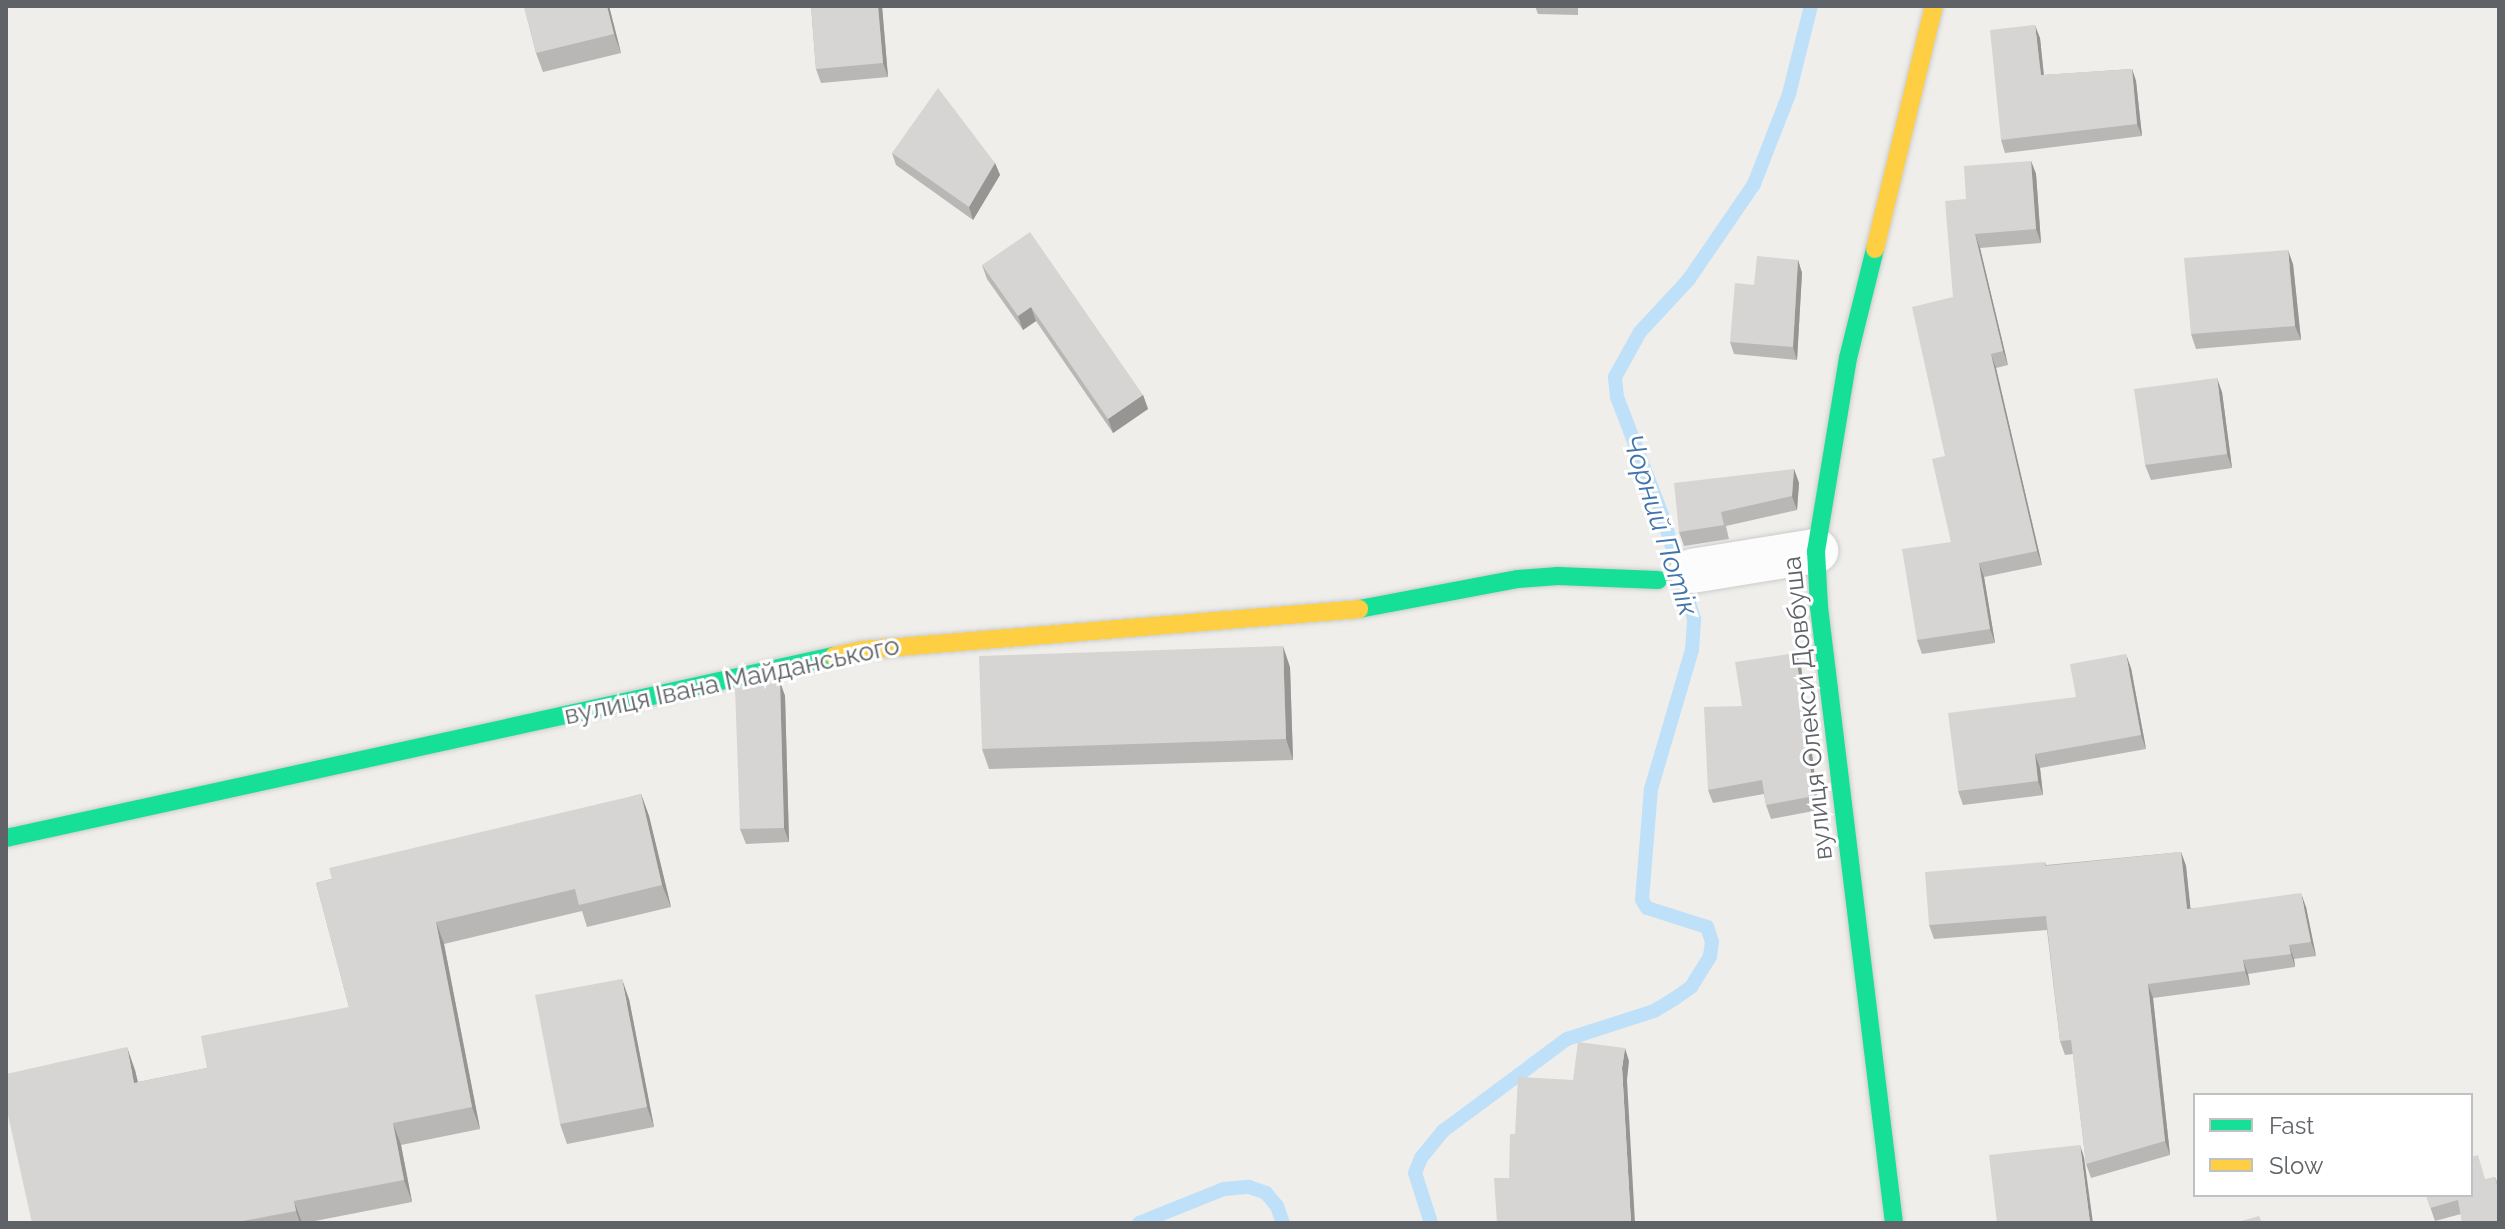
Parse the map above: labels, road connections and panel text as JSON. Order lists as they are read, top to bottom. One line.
{"streets":{"street":["вулиця Івана Майданського","вулиця Олекси Довбуша"]},"crossings":[["вулиця Івана Майданського","вулиця Олекси Довбуша"]],"water":["Чорний Потік"],"legend":["Fast","Slow"]}
